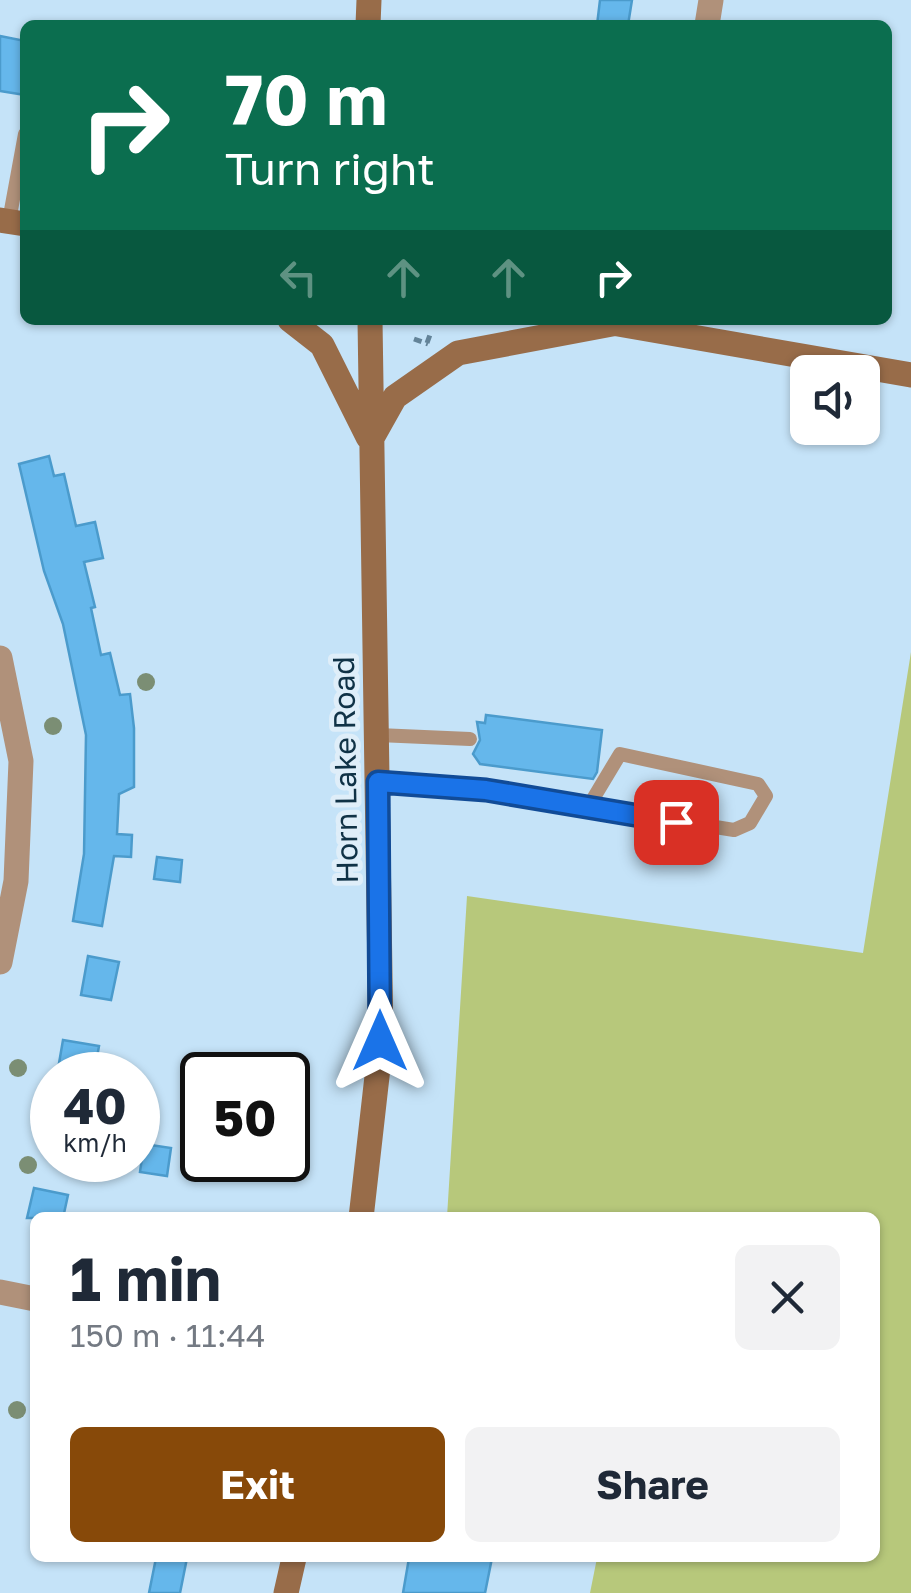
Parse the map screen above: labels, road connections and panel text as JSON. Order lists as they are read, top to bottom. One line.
{"streets":{"main road":["Horn Lake Road"]},"page":{"turn":["70 m","Turn right"],"speed":"40 km/h","limit":"50","heading":["1 min","150 m · 11:44"],"buttons":["Exit","Share"]}}
